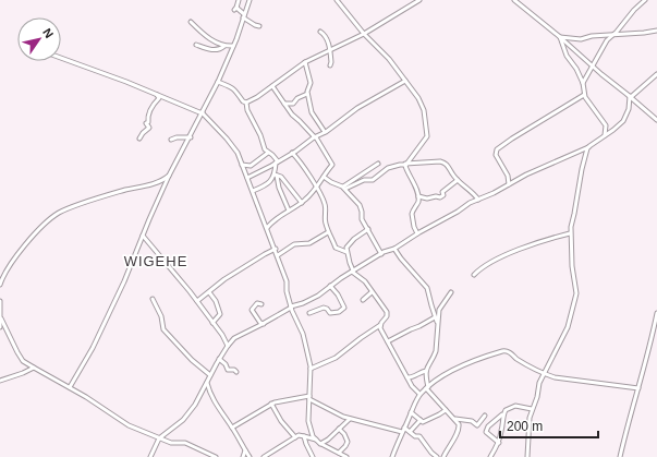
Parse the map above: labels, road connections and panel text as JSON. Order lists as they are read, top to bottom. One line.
{"districts":["WIGEHE"],"scale_bar":"200 m","north":"top right"}
